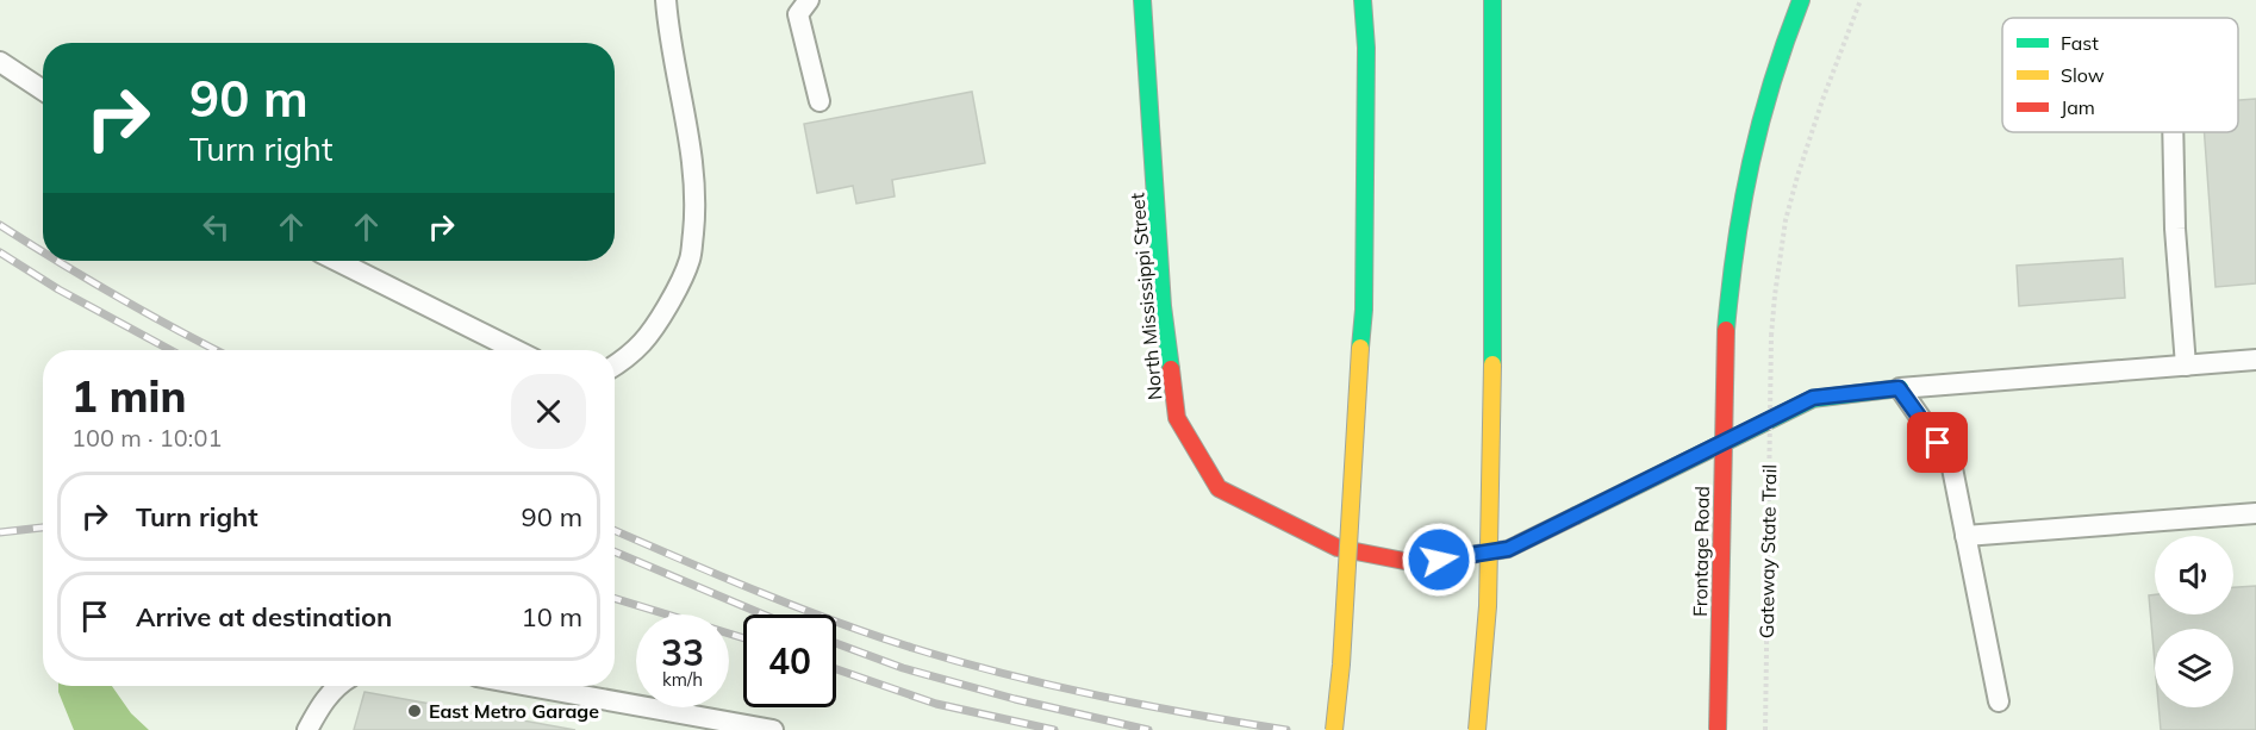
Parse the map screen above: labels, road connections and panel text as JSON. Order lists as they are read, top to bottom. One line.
{"streets":{"main road":["North Mississippi Street","Frontage Road"],"path":["Gateway State Trail"]},"places":["East Metro Garage"],"legend":["Fast","Slow","Jam"],"page":{"turn":["90 m","Turn right"],"heading":["1 min","100 m · 10:01"],"list":[{"name":"Turn right","value":"90 m"},{"name":"Arrive at destination","value":"10 m"}],"speed":"33 km/h","limit":"40"}}
